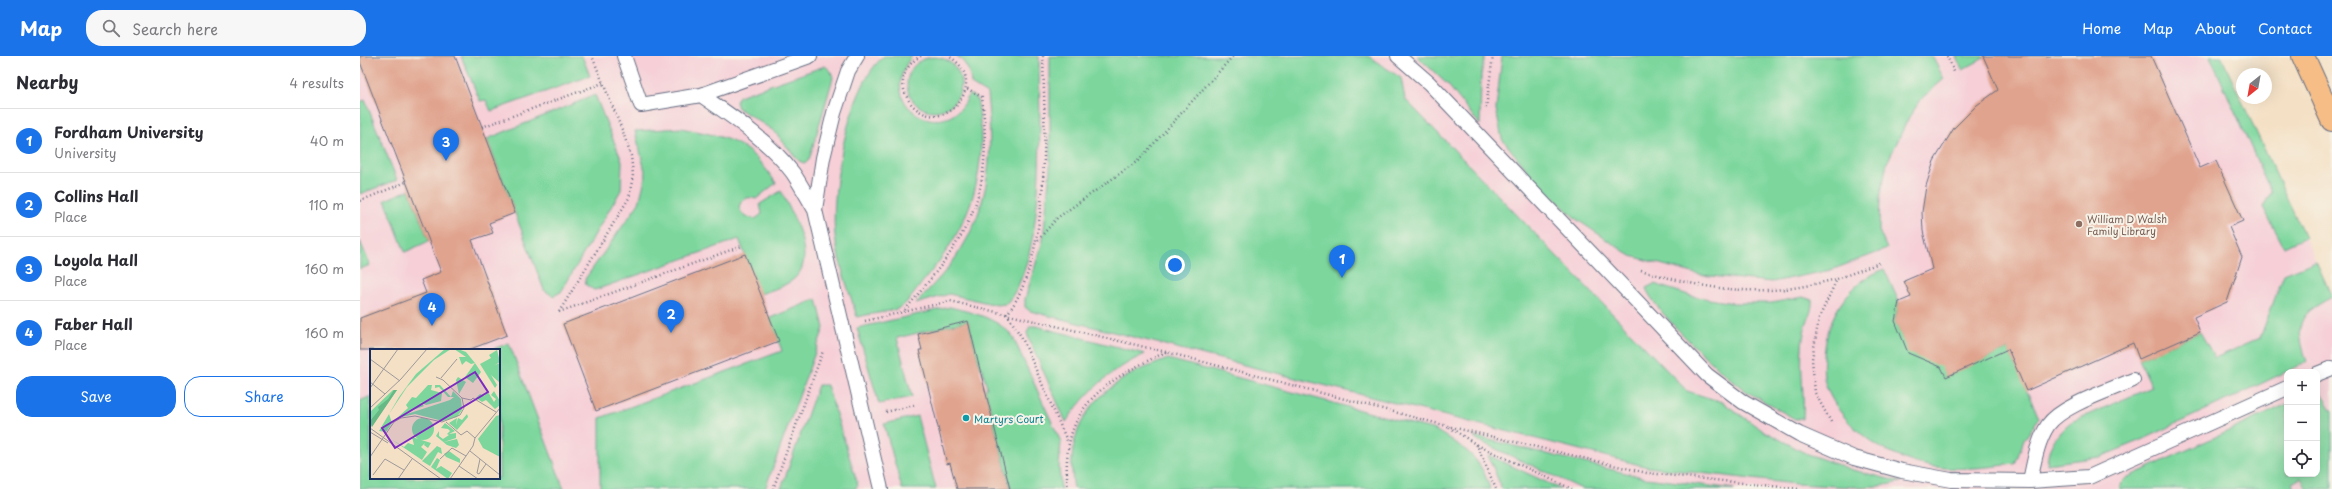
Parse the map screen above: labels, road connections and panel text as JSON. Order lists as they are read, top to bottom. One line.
{"places":["William D Walsh Family Library","Martyrs Court"],"north":"bottom left","page":{"header":"Map","search":"Search here","nav":["Home","Map","About","Contact"],"heading":["Nearby","4 results"],"list":[{"mark":"1","name":"Fordham University","note":"University","value":"40 m"},{"mark":"2","name":"Collins Hall","note":"Place","value":"110 m"},{"mark":"3","name":"Loyola Hall","note":"Place","value":"160 m"},{"mark":"4","name":"Faber Hall","note":"Place","value":"160 m"}],"pins":["3","1","4","2"],"buttons":["Save","Share"],"map_buttons":["+","−"]}}
